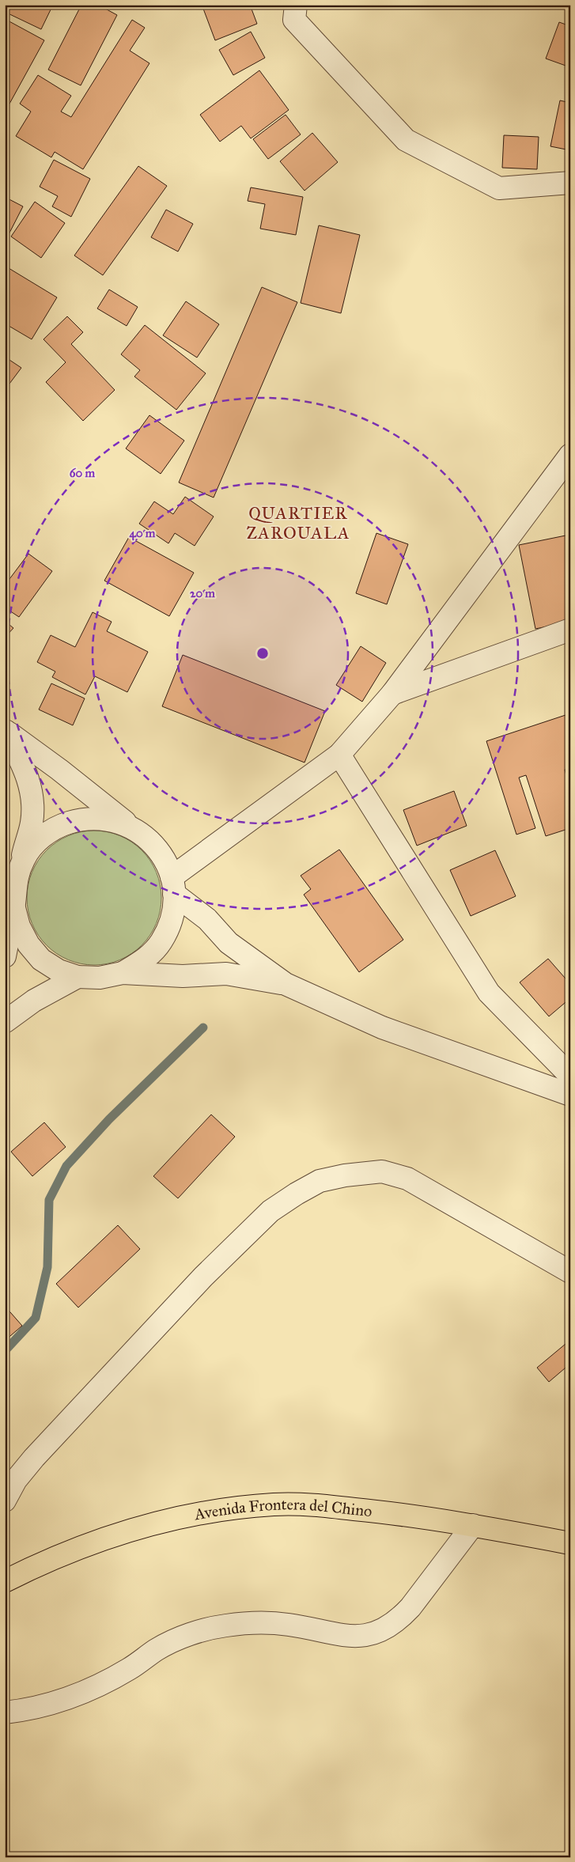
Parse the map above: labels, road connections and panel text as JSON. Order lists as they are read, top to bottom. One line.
{"streets":{"main road":["Avenida Frontera del Chino"]},"districts":["QUARTIER ZAROUALA"],"rings":["60 m","40 m","20 m"]}
